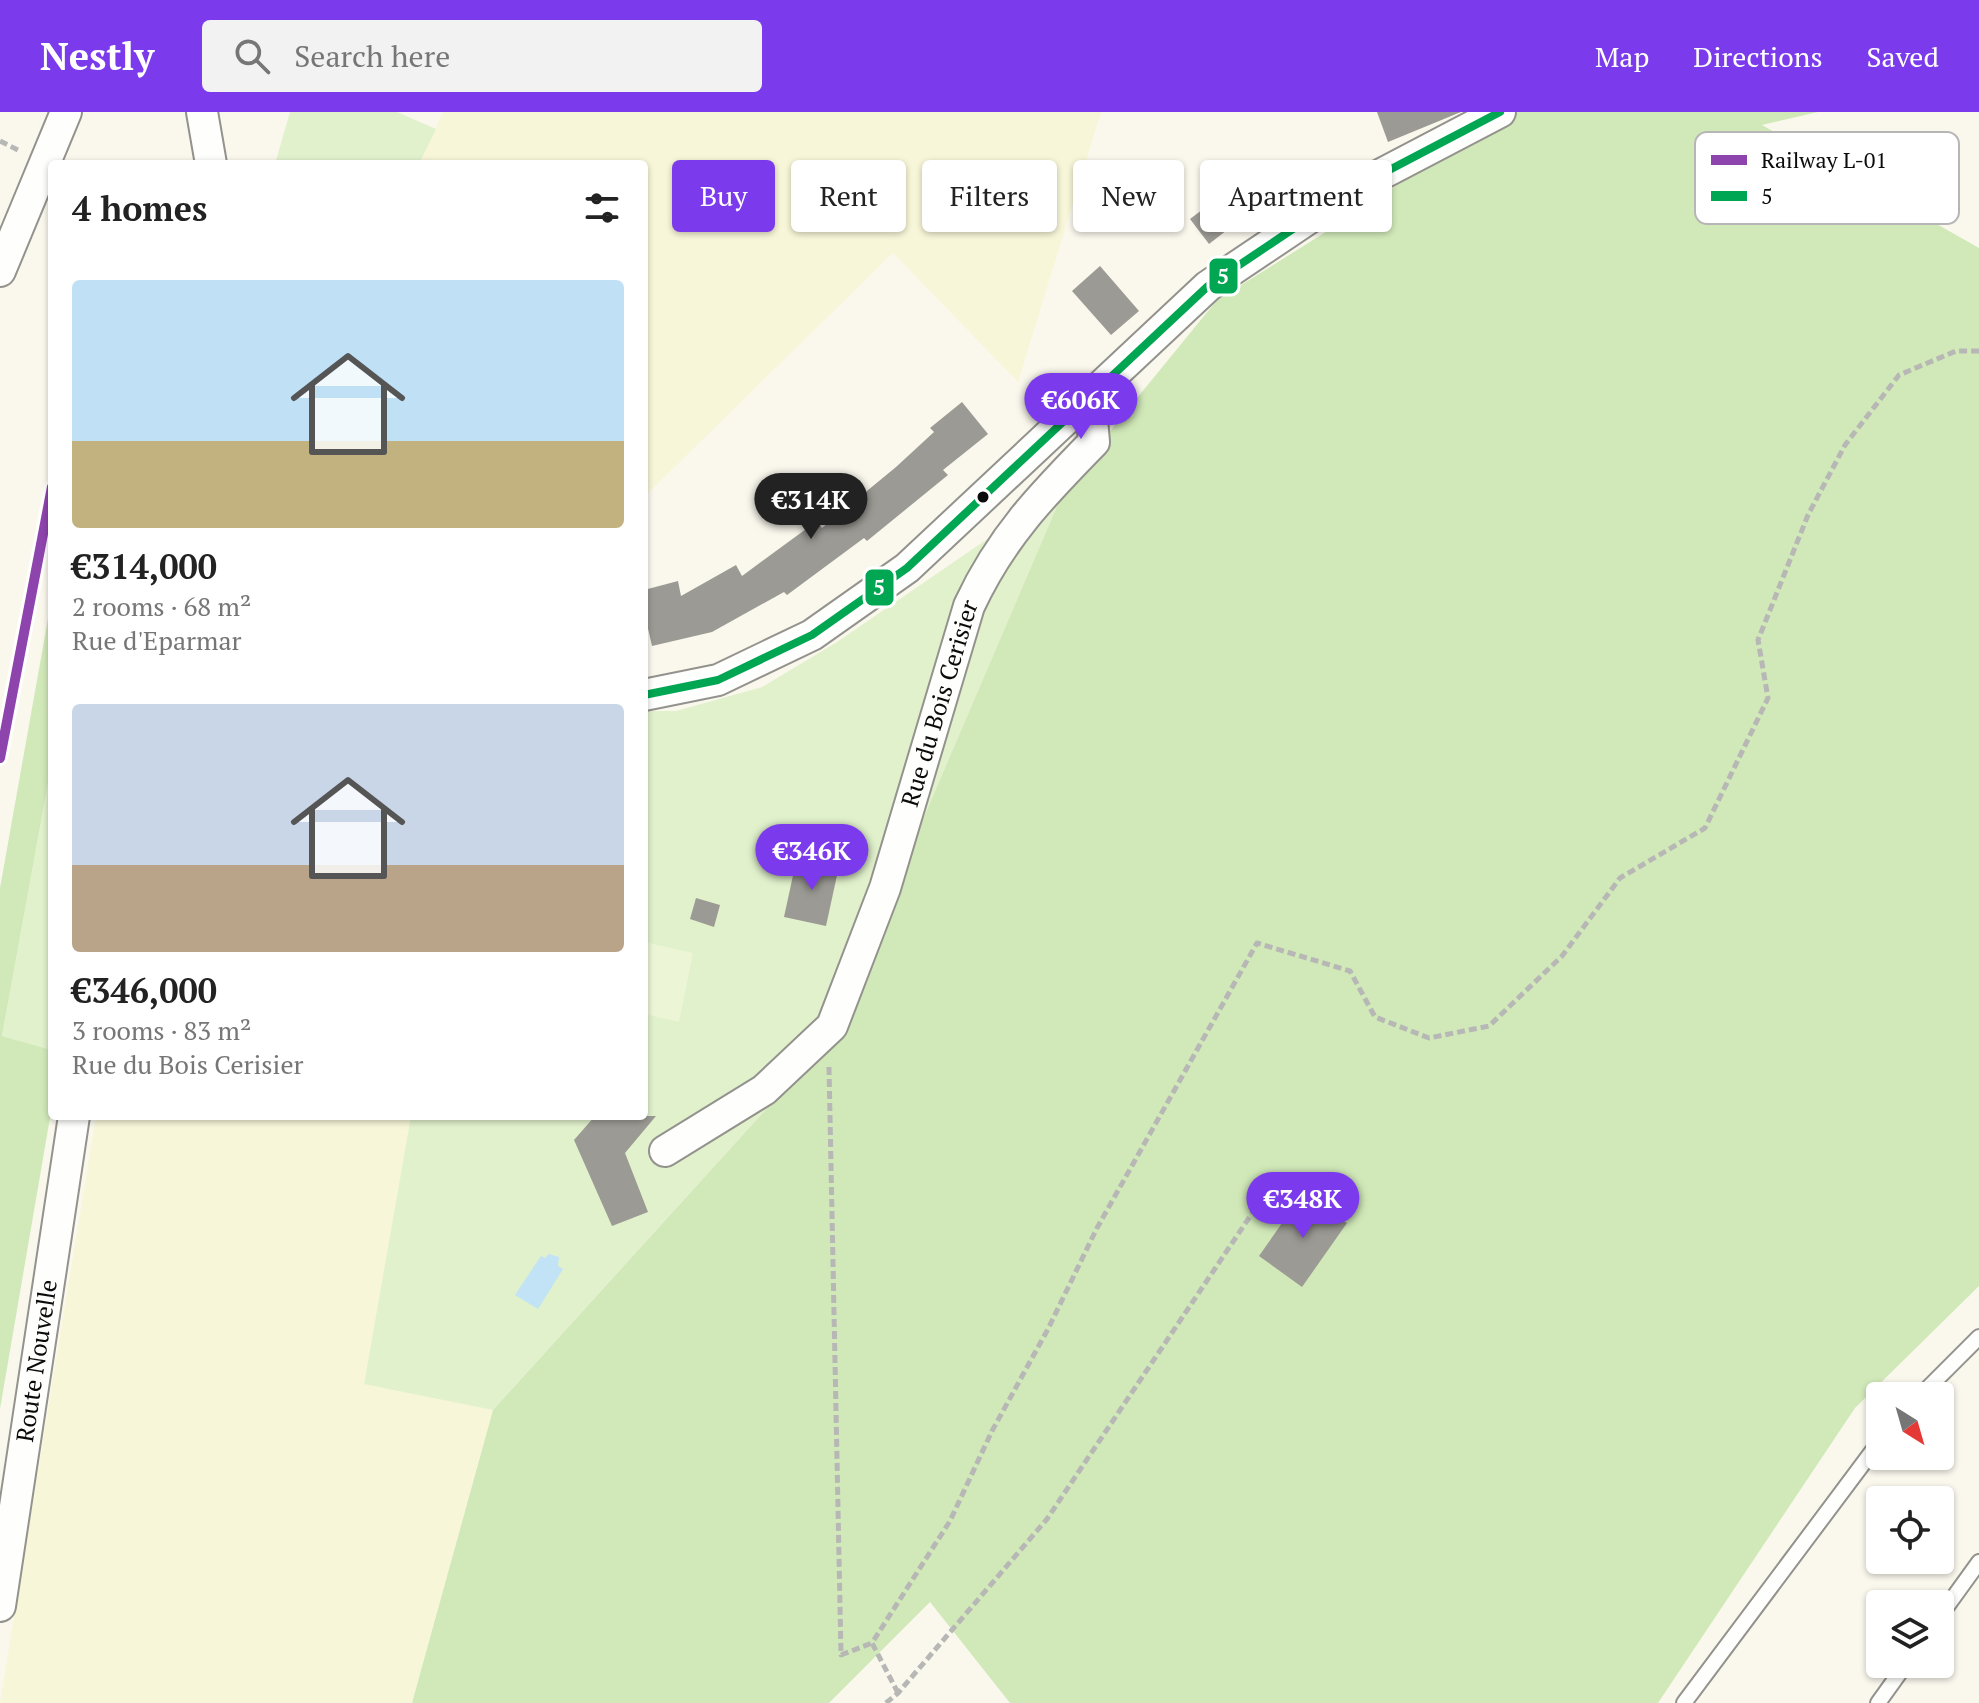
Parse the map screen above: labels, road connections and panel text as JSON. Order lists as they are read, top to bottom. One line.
{"streets":{"street":["Rue du Bois Cerisier","Route Nouvelle"]},"lines":["transit line 5","rail line L-01"],"legend":["Railway L-01","5"],"north":"bottom right","page":{"header":"Nestly","search":"Search here","nav":["Map","Directions","Saved"],"chip":["Buy","Rent","Filters","New","Apartment"],"heading":"4 homes","list":[{"name":"€314,000","note":"2 rooms · 68 m² · Rue d'Eparmar"},{"name":"€346,000","note":"3 rooms · 83 m² · Rue du Bois Cerisier"}],"price":["€606K","€314K","€346K","€348K"]}}
